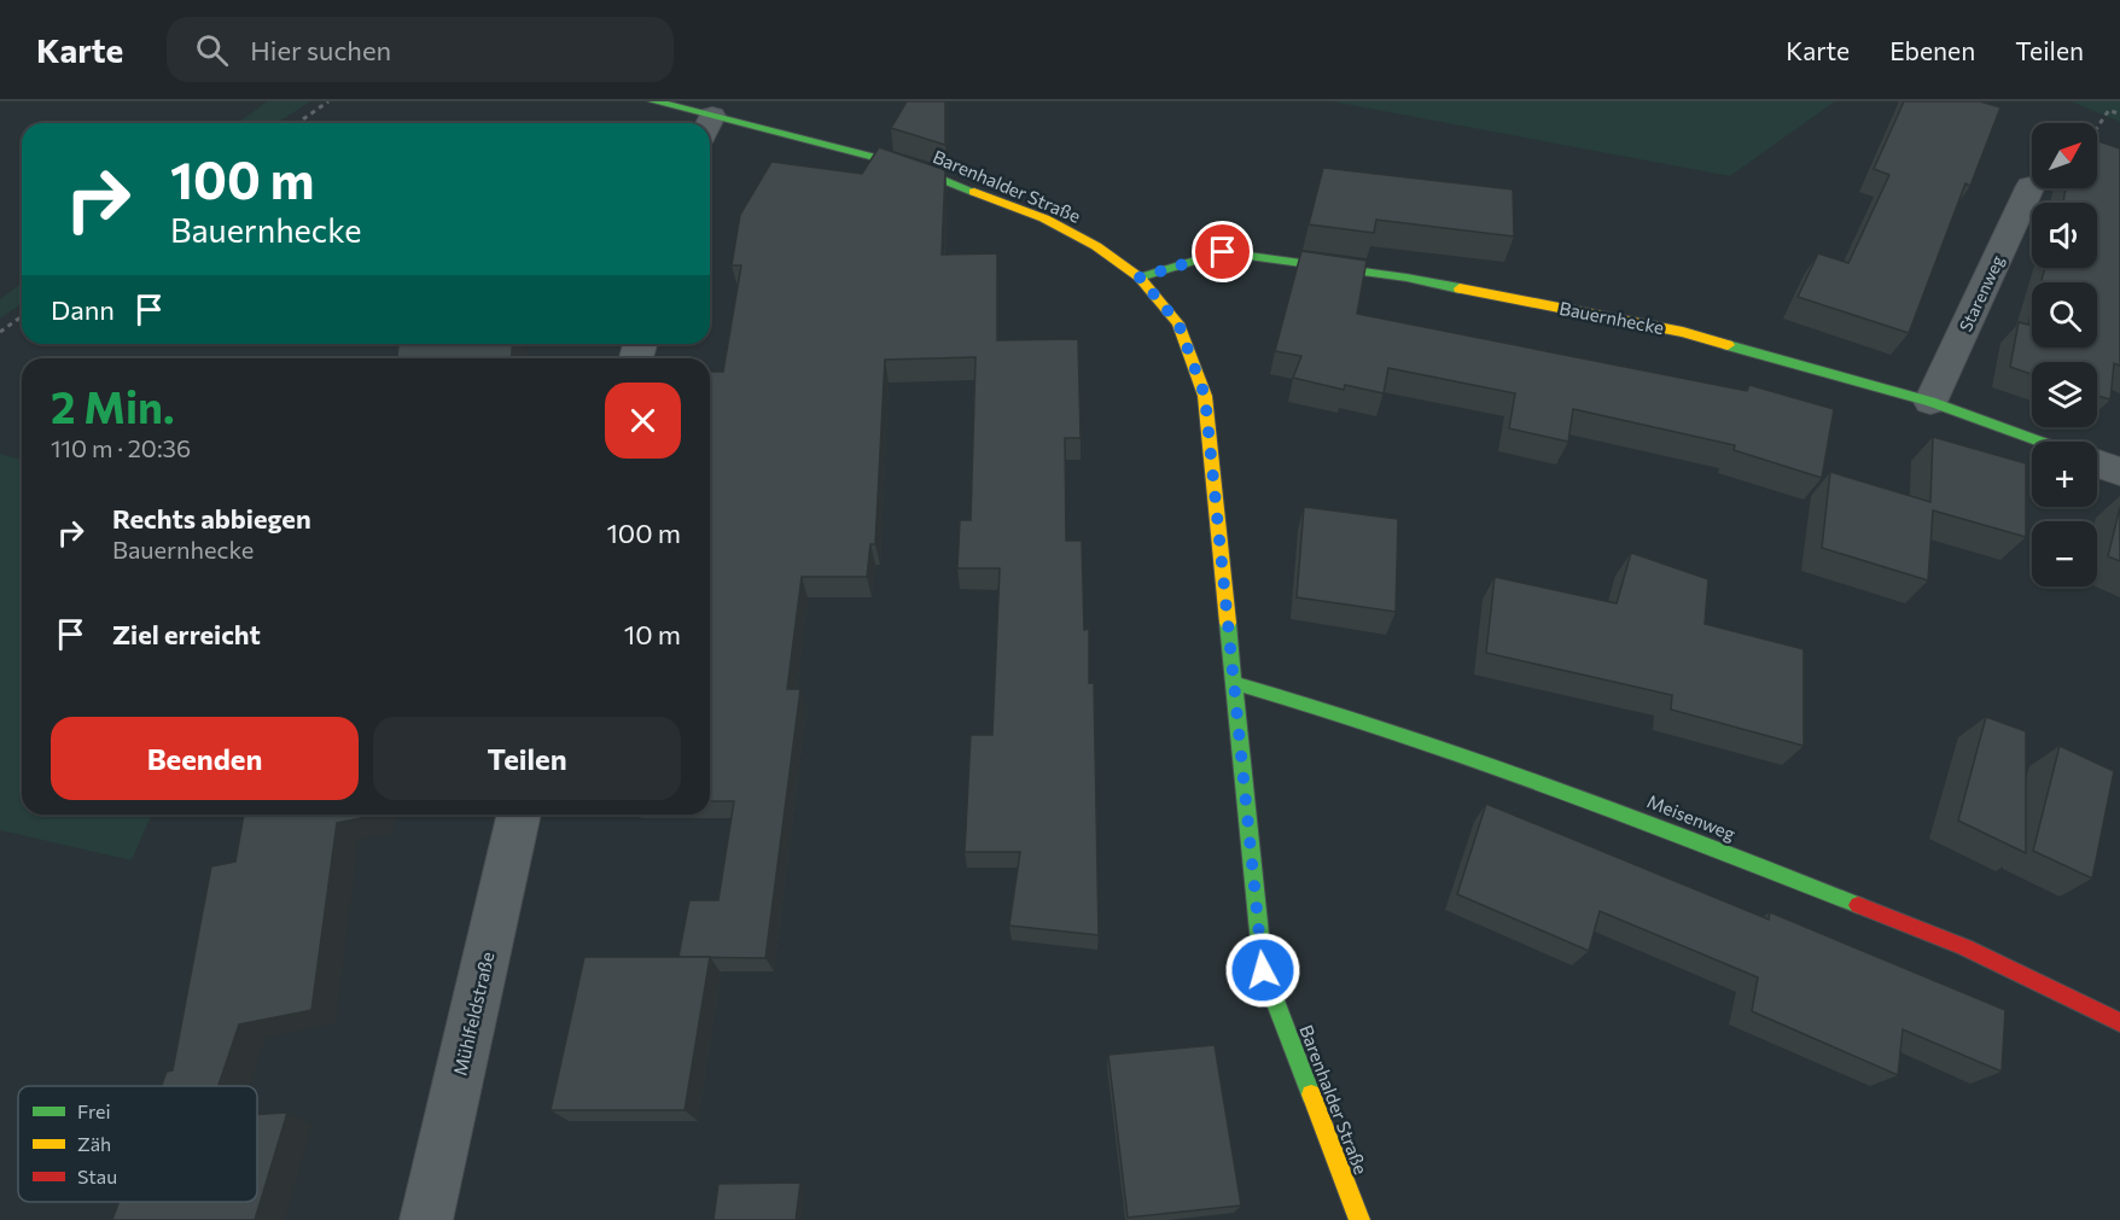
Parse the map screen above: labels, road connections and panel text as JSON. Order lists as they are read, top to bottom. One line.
{"streets":{"street":["Barenhalder Straße","Starenweg","Bauernhecke","Meisenweg","Mühlfeldstraße"]},"crossings":[["Barenhalder Straße","Bauernhecke"],["Barenhalder Straße","Meisenweg"],["Starenweg","Bauernhecke"]],"legend":["Frei","Zäh","Stau"],"north":"top right","page":{"header":"Karte","search":"Hier suchen","nav":["Karte","Ebenen","Teilen"],"map_buttons":["+","−"],"turn":["100 m","Bauernhecke"],"then":"Dann","heading":["2 Min.","110 m · 20:36"],"list":[{"name":"Rechts abbiegen","note":"Bauernhecke","value":"100 m"},{"name":"Ziel erreicht","value":"10 m"}],"buttons":["Beenden","Teilen"]}}
